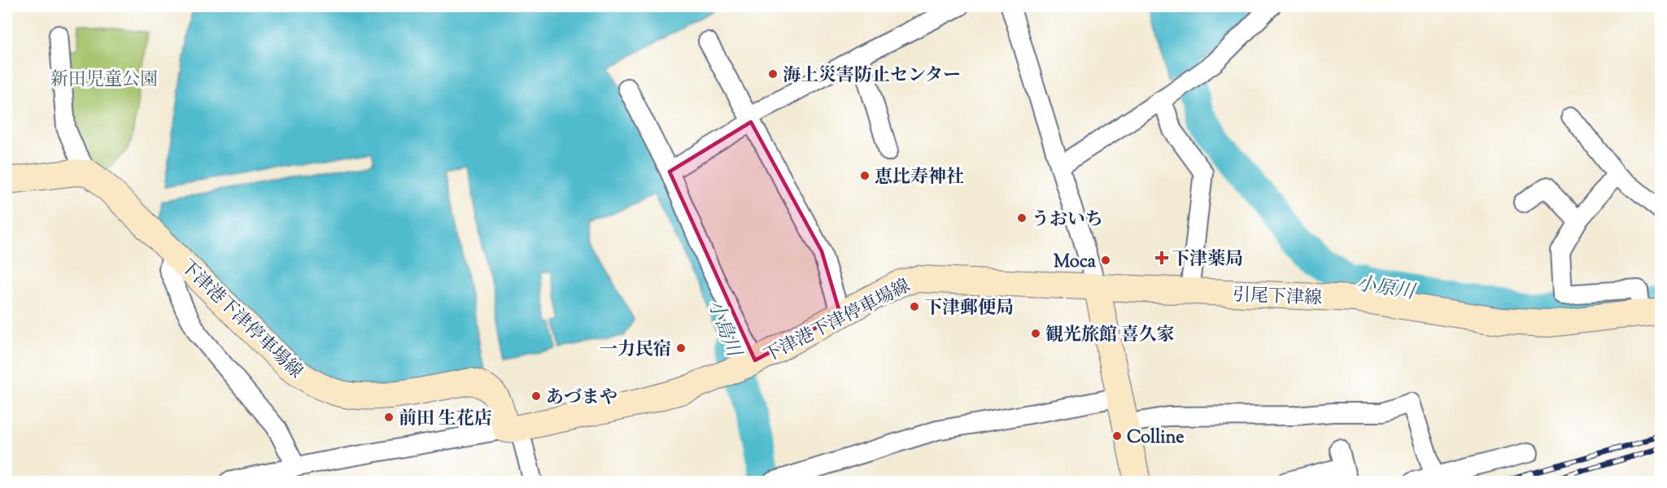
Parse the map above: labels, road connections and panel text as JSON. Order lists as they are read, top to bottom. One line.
{"streets":{"main road":["引尾下津線","下津港下津停車場線"]},"crossings":[["引尾下津線","下津港下津停車場線"]],"water":["小原川","小島川"],"parks":["新田児童公園"],"places":{"other":["海上災害防止センター","恵比寿神社","うおいち","Moca","下津郵便局","観光旅館 喜久家","一力民宿","あづまや","前田 生花店","Colline"],"health":["下津薬局"]}}
